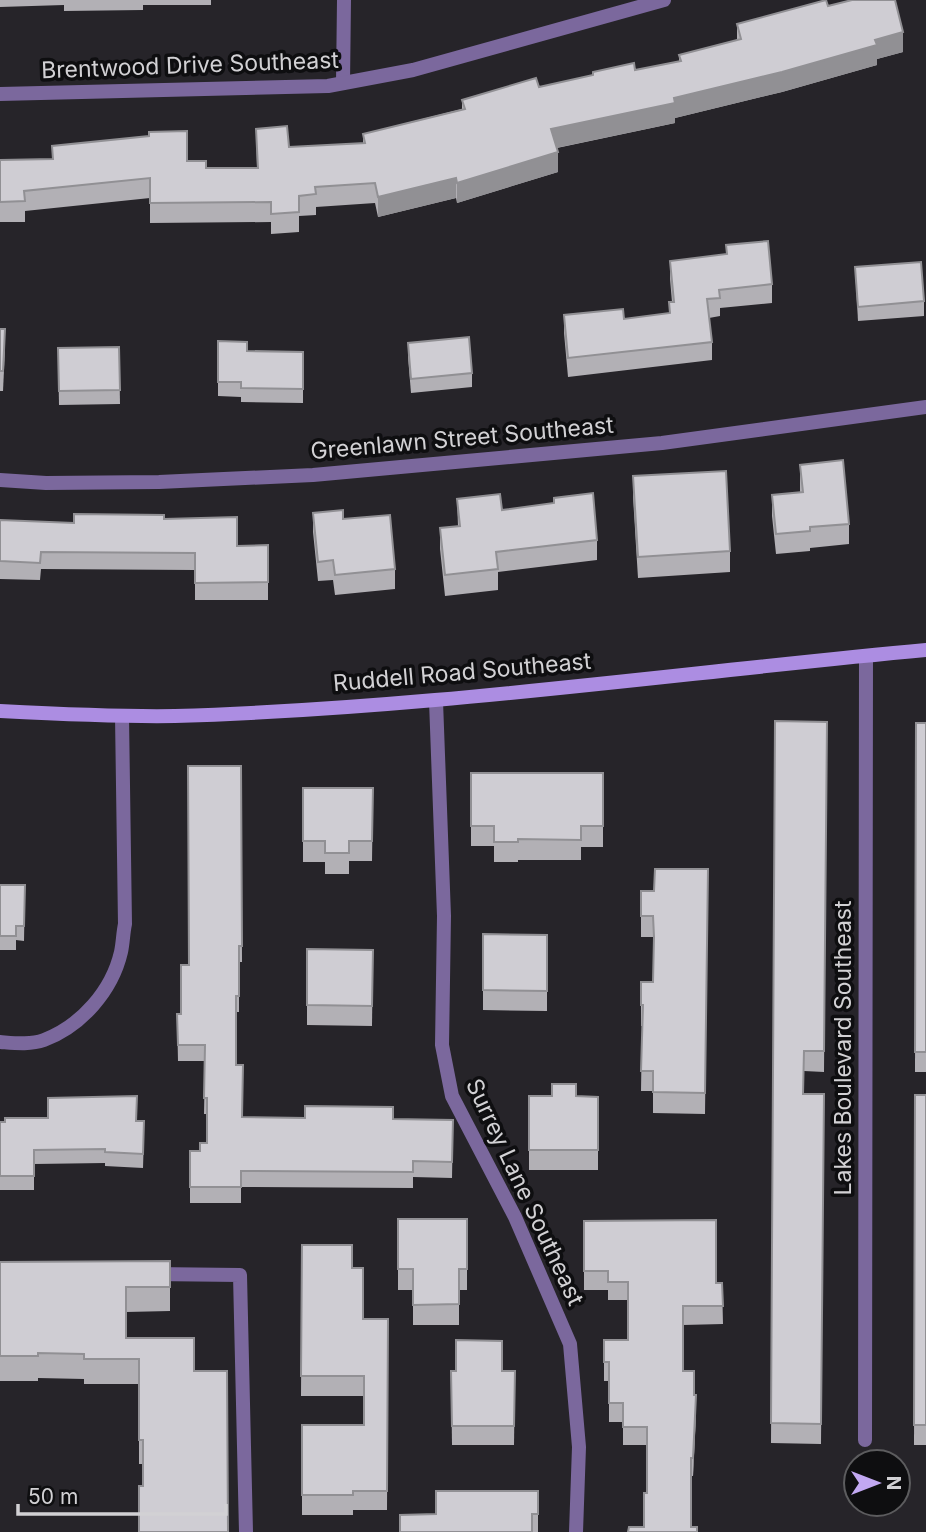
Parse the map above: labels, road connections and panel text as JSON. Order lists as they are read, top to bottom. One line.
{"streets":{"main road":["Ruddell Road Southeast"],"street":["Brentwood Drive Southeast","Greenlawn Street Southeast","Lakes Boulevard Southeast","Surrey Lane Southeast"]},"crossings":[["Ruddell Road Southeast","Lakes Boulevard Southeast"],["Ruddell Road Southeast","Surrey Lane Southeast"]],"scale_bar":"50 m","north":"right"}
